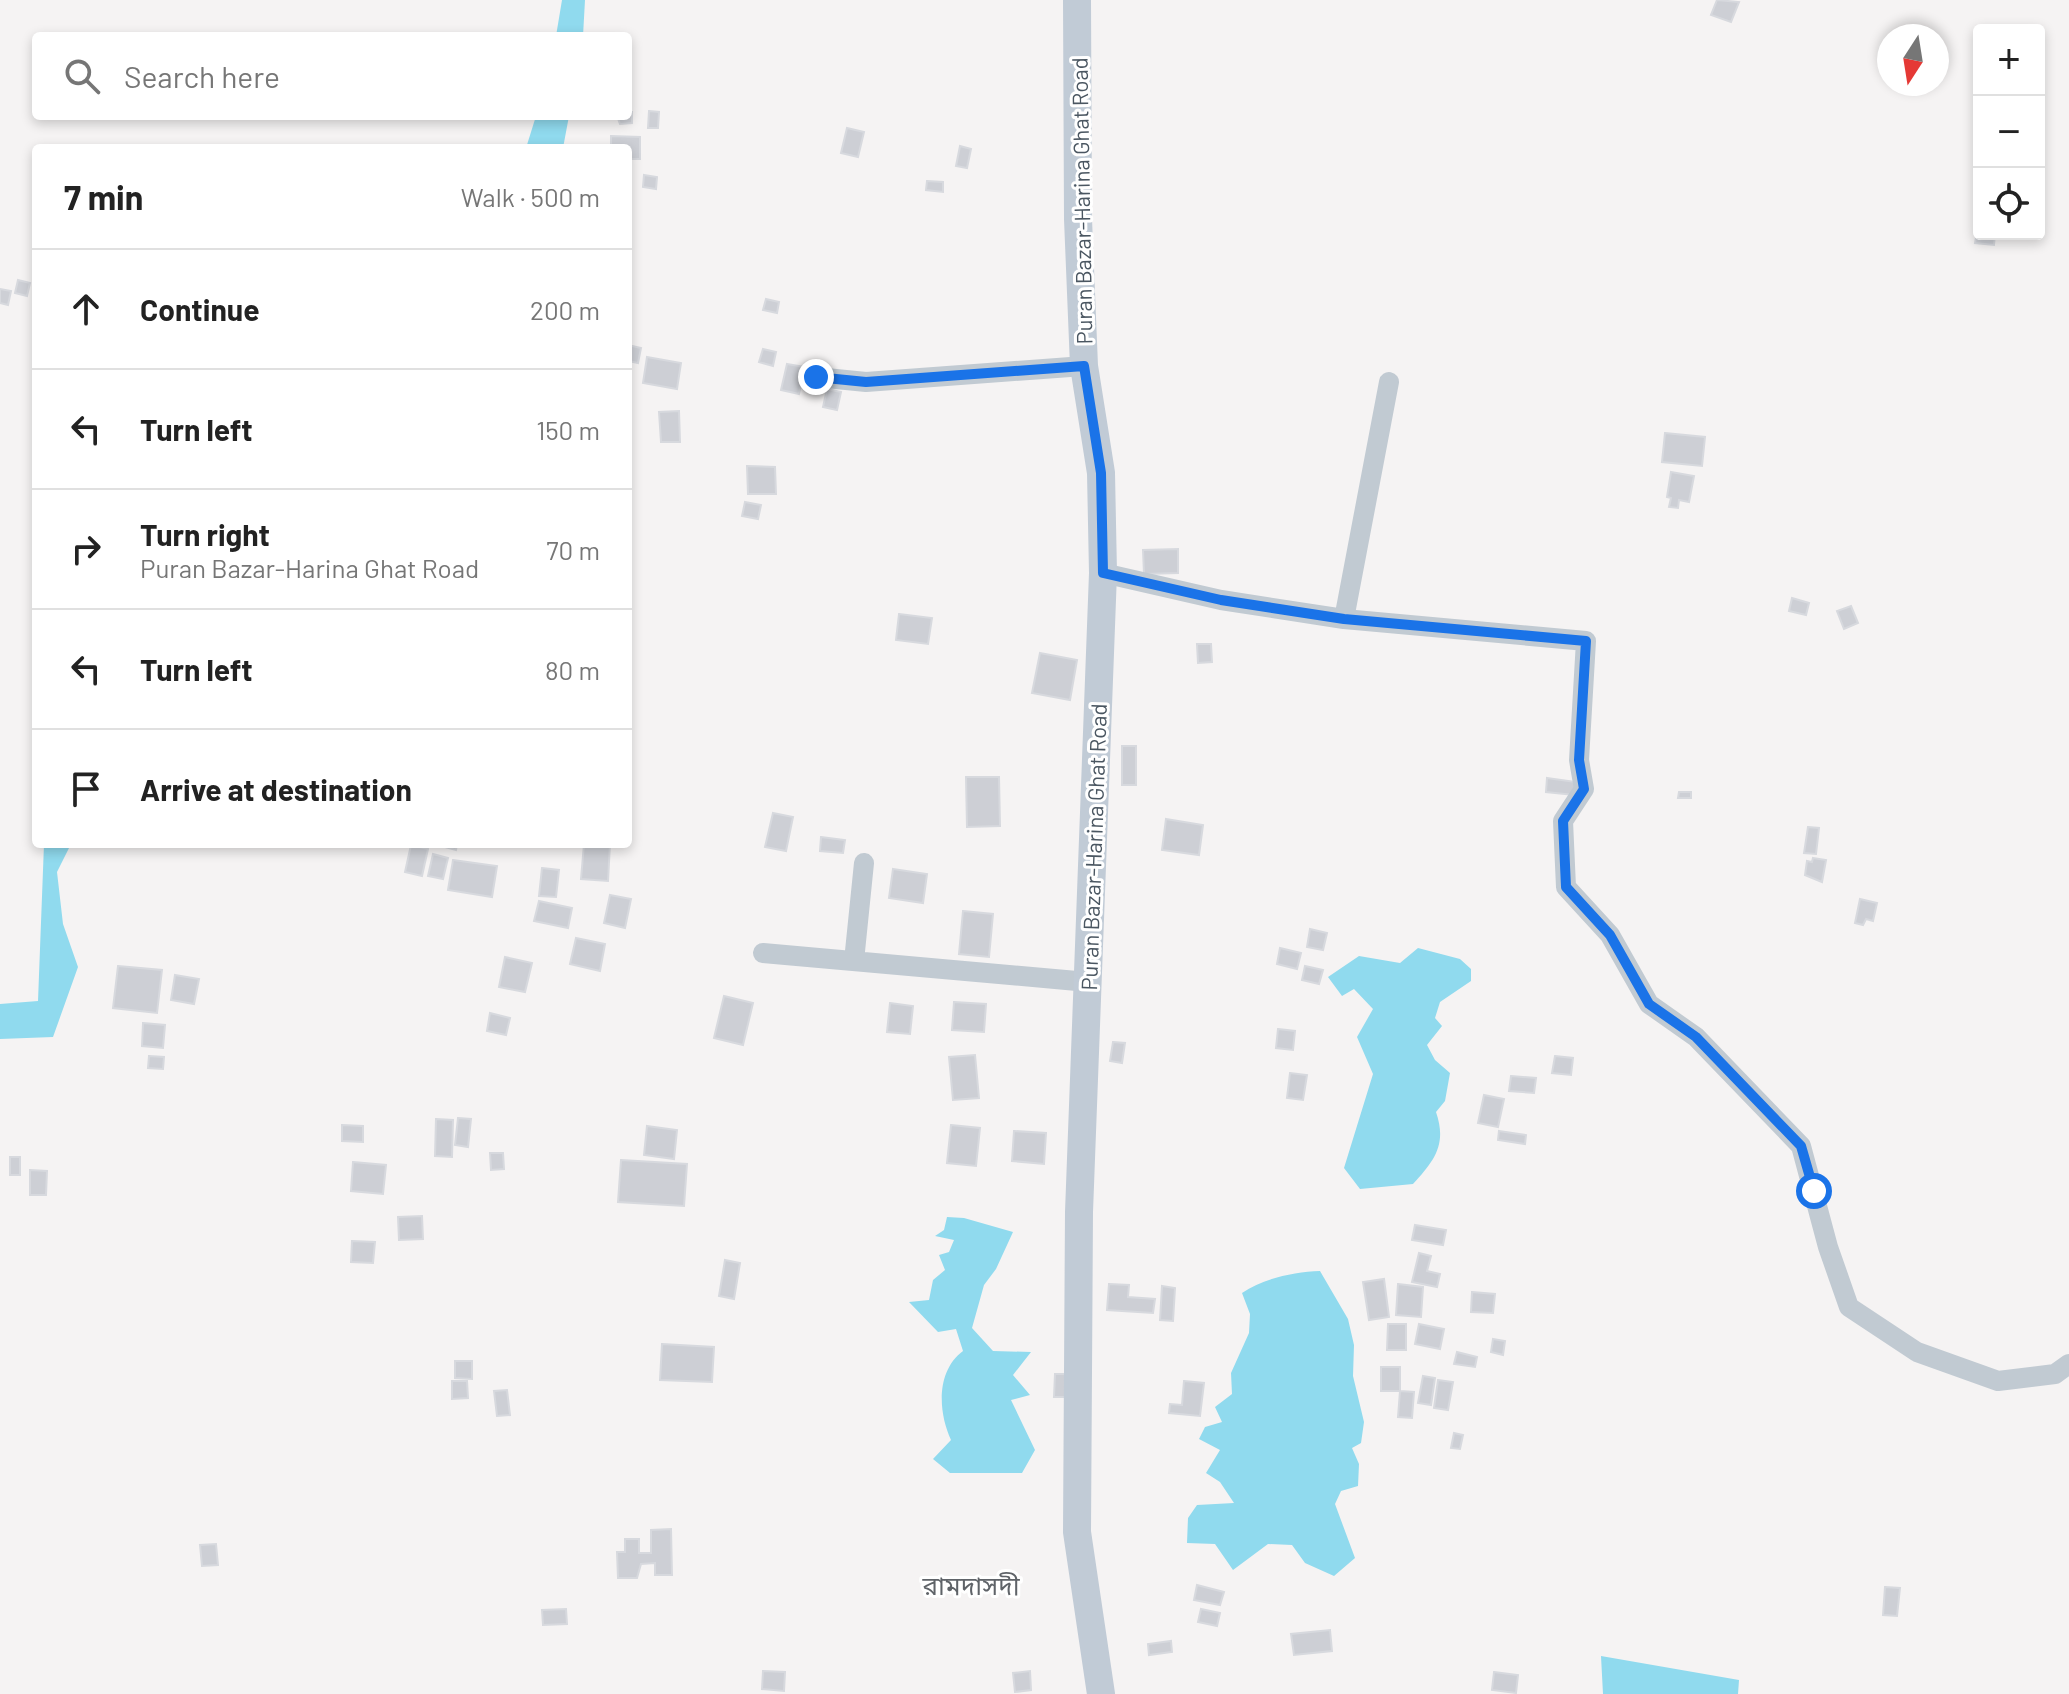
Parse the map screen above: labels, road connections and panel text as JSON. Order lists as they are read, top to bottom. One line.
{"streets":{"main road":["Puran Bazar-Harina Ghat Road"]},"districts":["রামদাসদী"],"north":"bottom","page":{"map_buttons":["+","−"],"search":"Search here","heading":["7 min","Walk · 500 m"],"list":[["Continue","200 m"],["Turn left","150 m"],["Turn right","Puran Bazar-Harina Ghat Road","70 m"],["Turn left","80 m"],"Arrive at destination"]}}
